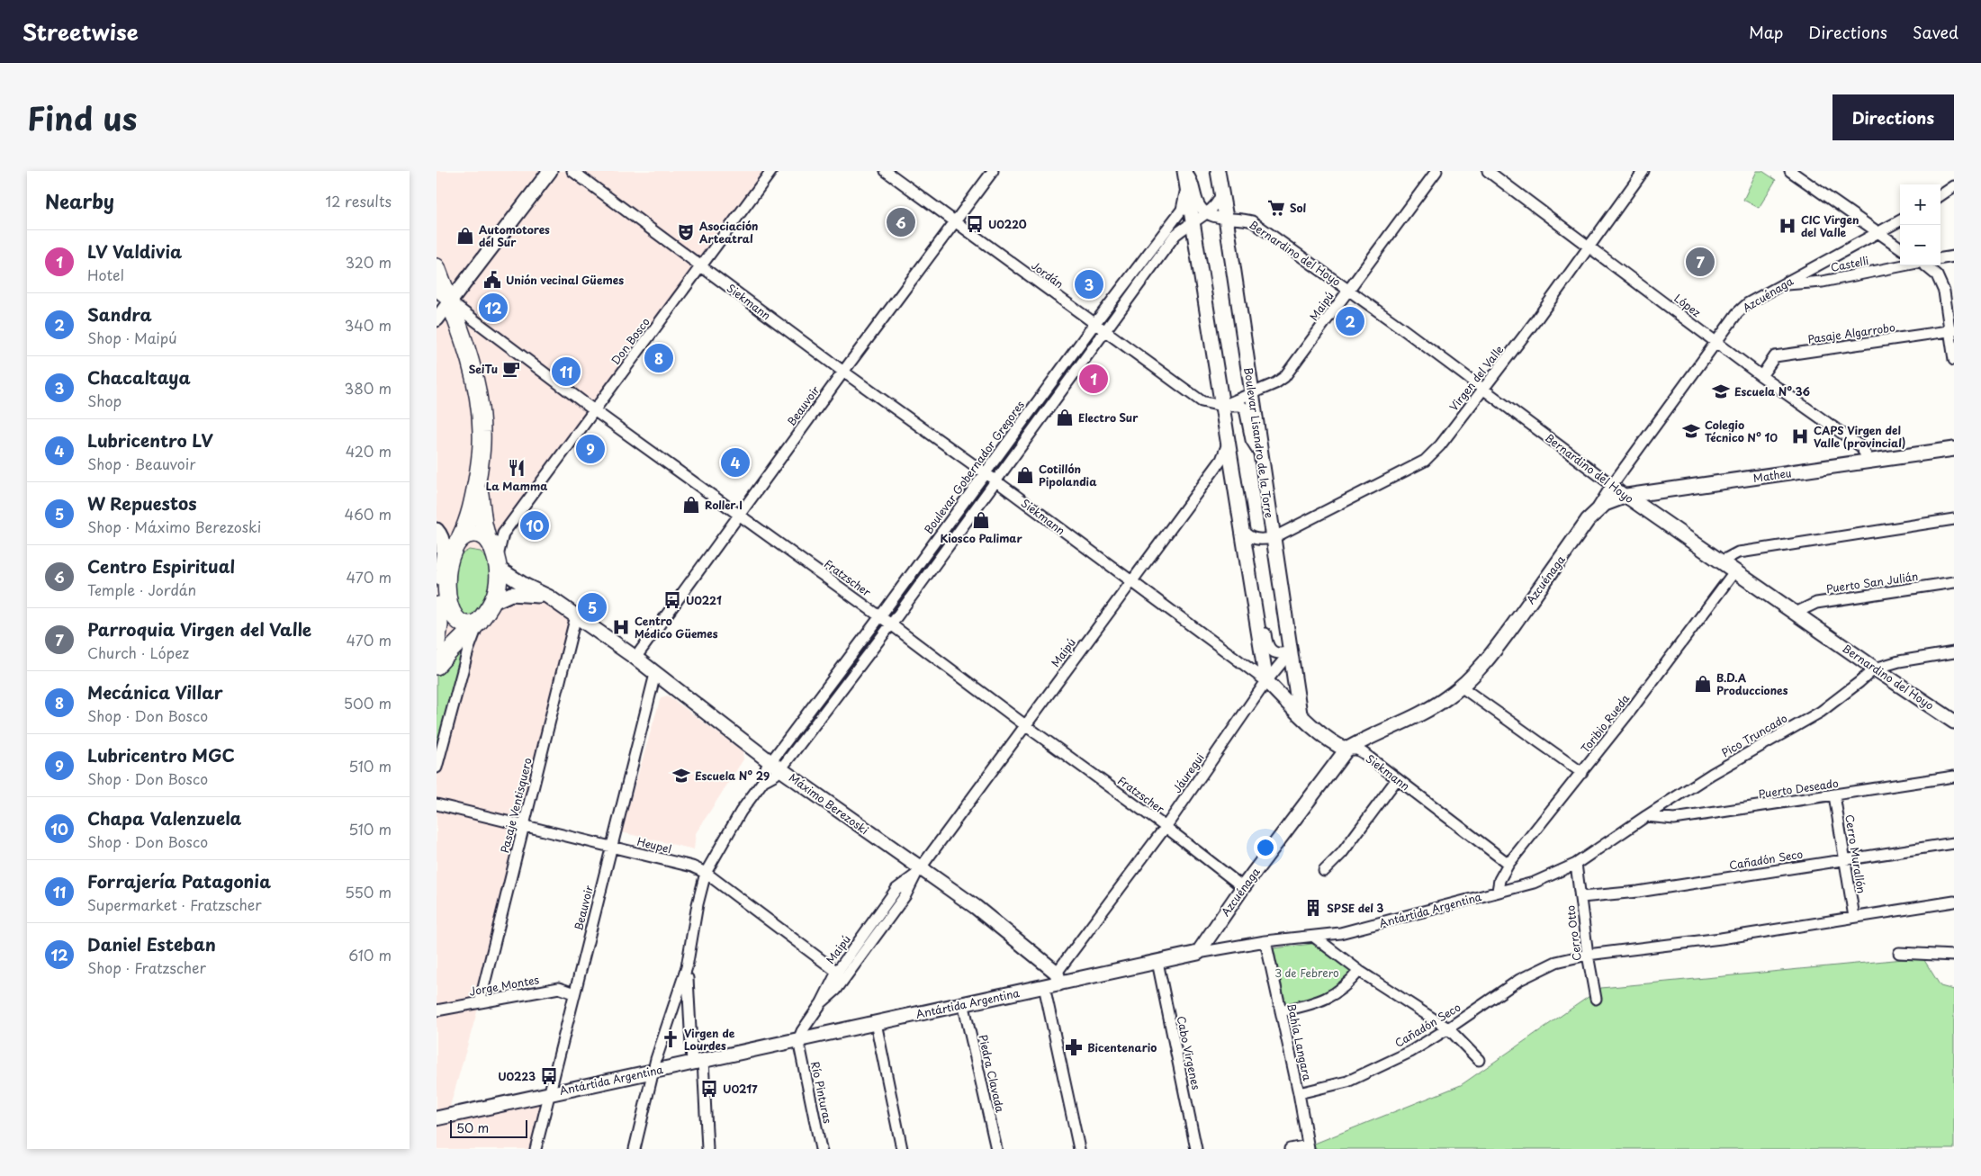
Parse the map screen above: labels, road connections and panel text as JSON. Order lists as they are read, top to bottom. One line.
{"streets":{"street":["Bernardino del Hoyo","Castelli","Jordán","Azcuénaga","Siekmann","López","Maipú","Pasaje Algarrobo","Don Bosco","Virgen del Valle","Beauvoir","Boulevar Lisandro de la Torre","Boulevar Gobernador Gregores","Matheu","Fratzscher","Puerto San Julián","Toribio Rueda","Pico Truncado","Jáuregui","Puerto Deseado","Máximo Berezoski","Pasaje Ventisquero","Heupel","Cerro Murallón","Cañadón Seco","Antártida Argentina","Cerro Otto","Jorge Montes","Bahía Langara","Cabo Virgenes","Piedra Clavada","Río Pinturas"]},"crossings":[["Bernardino del Hoyo","Azcuénaga"],["Bernardino del Hoyo","Maipú"],["Bernardino del Hoyo","Virgen del Valle"],["Bernardino del Hoyo","Boulevar Lisandro de la Torre"],["Bernardino del Hoyo","Matheu"],["Bernardino del Hoyo","Puerto San Julián"],["Bernardino del Hoyo","Toribio Rueda"],["Bernardino del Hoyo","Pico Truncado"],["Castelli","Azcuénaga"],["Jordán","Maipú"],["Jordán","Beauvoir"],["Jordán","Boulevar Lisandro de la Torre"],["Jordán","Boulevar Gobernador Gregores"],["Azcuénaga","Siekmann"],["Azcuénaga","López"],["Azcuénaga","Matheu"],["Azcuénaga","Fratzscher"],["Azcuénaga","Antártida Argentina"],["Siekmann","Maipú"],["Siekmann","Don Bosco"],["Siekmann","Beauvoir"],["Siekmann","Boulevar Lisandro de la Torre"],["Siekmann","Boulevar Gobernador Gregores"],["Siekmann","Toribio Rueda"],["Siekmann","Jáuregui"],["López","Pasaje Algarrobo"],["López","Virgen del Valle"],["López","Matheu"],["Maipú","Boulevar Lisandro de la Torre"],["Maipú","Fratzscher"],["Maipú","Máximo Berezoski"],["Maipú","Heupel"],["Maipú","Antártida Argentina"],["Maipú","Río Pinturas"],["Don Bosco","Fratzscher"],["Virgen del Valle","Boulevar Lisandro de la Torre"],["Beauvoir","Fratzscher"],["Beauvoir","Máximo Berezoski"],["Beauvoir","Heupel"],["Beauvoir","Antártida Argentina"],["Beauvoir","Jorge Montes"],["Boulevar Lisandro de la Torre","Jáuregui"],["Boulevar Gobernador Gregores","Fratzscher"],["Boulevar Gobernador Gregores","Máximo Berezoski"],["Fratzscher","Jáuregui"],["Toribio Rueda","Antártida Argentina"],["Pico Truncado","Puerto Deseado"],["Pico Truncado","Antártida Argentina"],["Pico Truncado","Cerro Otto"],["Jáuregui","Máximo Berezoski"],["Jáuregui","Antártida Argentina"],["Puerto Deseado","Cerro Murallón"],["Máximo Berezoski","Pasaje Ventisquero"],["Máximo Berezoski","Antártida Argentina"],["Pasaje Ventisquero","Heupel"],["Pasaje Ventisquero","Jorge Montes"],["Cerro Murallón","Cañadón Seco"],["Cañadón Seco","Cerro Otto"],["Cañadón Seco","Bahía Langara"],["Antártida Argentina","Cerro Otto"],["Antártida Argentina","Bahía Langara"],["Antártida Argentina","Cabo Virgenes"],["Antártida Argentina","Piedra Clavada"],["Antártida Argentina","Río Pinturas"]],"parks":["3 de Febrero"],"places":{"supermarket":["Sol"],"bus stop":["U0220","U0221","U0223","U0217"],"hospital":["CIC Virgen del Valle","CAPS Virgen del Valle (provincial)","Centro Médico Güemes"],"theatre":["Asociación Arteatral"],"shop":["Automotores del Sur","Electro Sur","Cotillón Pipolandia","Roller I","Kiosco Palimar","B.D.A Producciones"],"public building":["Unión vecinal Güemes"],"cafe":["SeiTu"],"school or university":["Escuela Nº 36","Colegio Técnico Nº 10","Escuela Nº 29"],"restaurant":["La Mamma"],"building":["SPSE del 3"],"church":["Virgen de Lourdes"],"pharmacy":["Bicentenario"]},"scale_bar":"50 m","page":{"header":"Streetwise","nav":["Map","Directions","Saved"],"title":"Find us","buttons":"Directions","heading":["Nearby","12 results"],"map_buttons":["+","−"],"pins":["6","7","3","12","2","8","11","1","9","4","10","5"],"list":[{"mark":"1","name":"LV Valdivia","note":"Hotel","value":"320 m"},{"mark":"2","name":"Sandra","note":"Shop · Maipú","value":"340 m"},{"mark":"3","name":"Chacaltaya","note":"Shop","value":"380 m"},{"mark":"4","name":"Lubricentro LV","note":"Shop · Beauvoir","value":"420 m"},{"mark":"5","name":"W Repuestos","note":"Shop · Máximo Berezoski","value":"460 m"},{"mark":"6","name":"Centro Espiritual","note":"Temple · Jordán","value":"470 m"},{"mark":"7","name":"Parroquia Virgen del Valle","note":"Church · López","value":"470 m"},{"mark":"8","name":"Mecánica Villar","note":"Shop · Don Bosco","value":"500 m"},{"mark":"9","name":"Lubricentro MGC","note":"Shop · Don Bosco","value":"510 m"},{"mark":"10","name":"Chapa Valenzuela","note":"Shop · Don Bosco","value":"510 m"},{"mark":"11","name":"Forrajería Patagonia","note":"Supermarket · Fratzscher","value":"550 m"},{"mark":"12","name":"Daniel Esteban","note":"Shop · Fratzscher","value":"610 m"}],"scale":"50 m"}}
